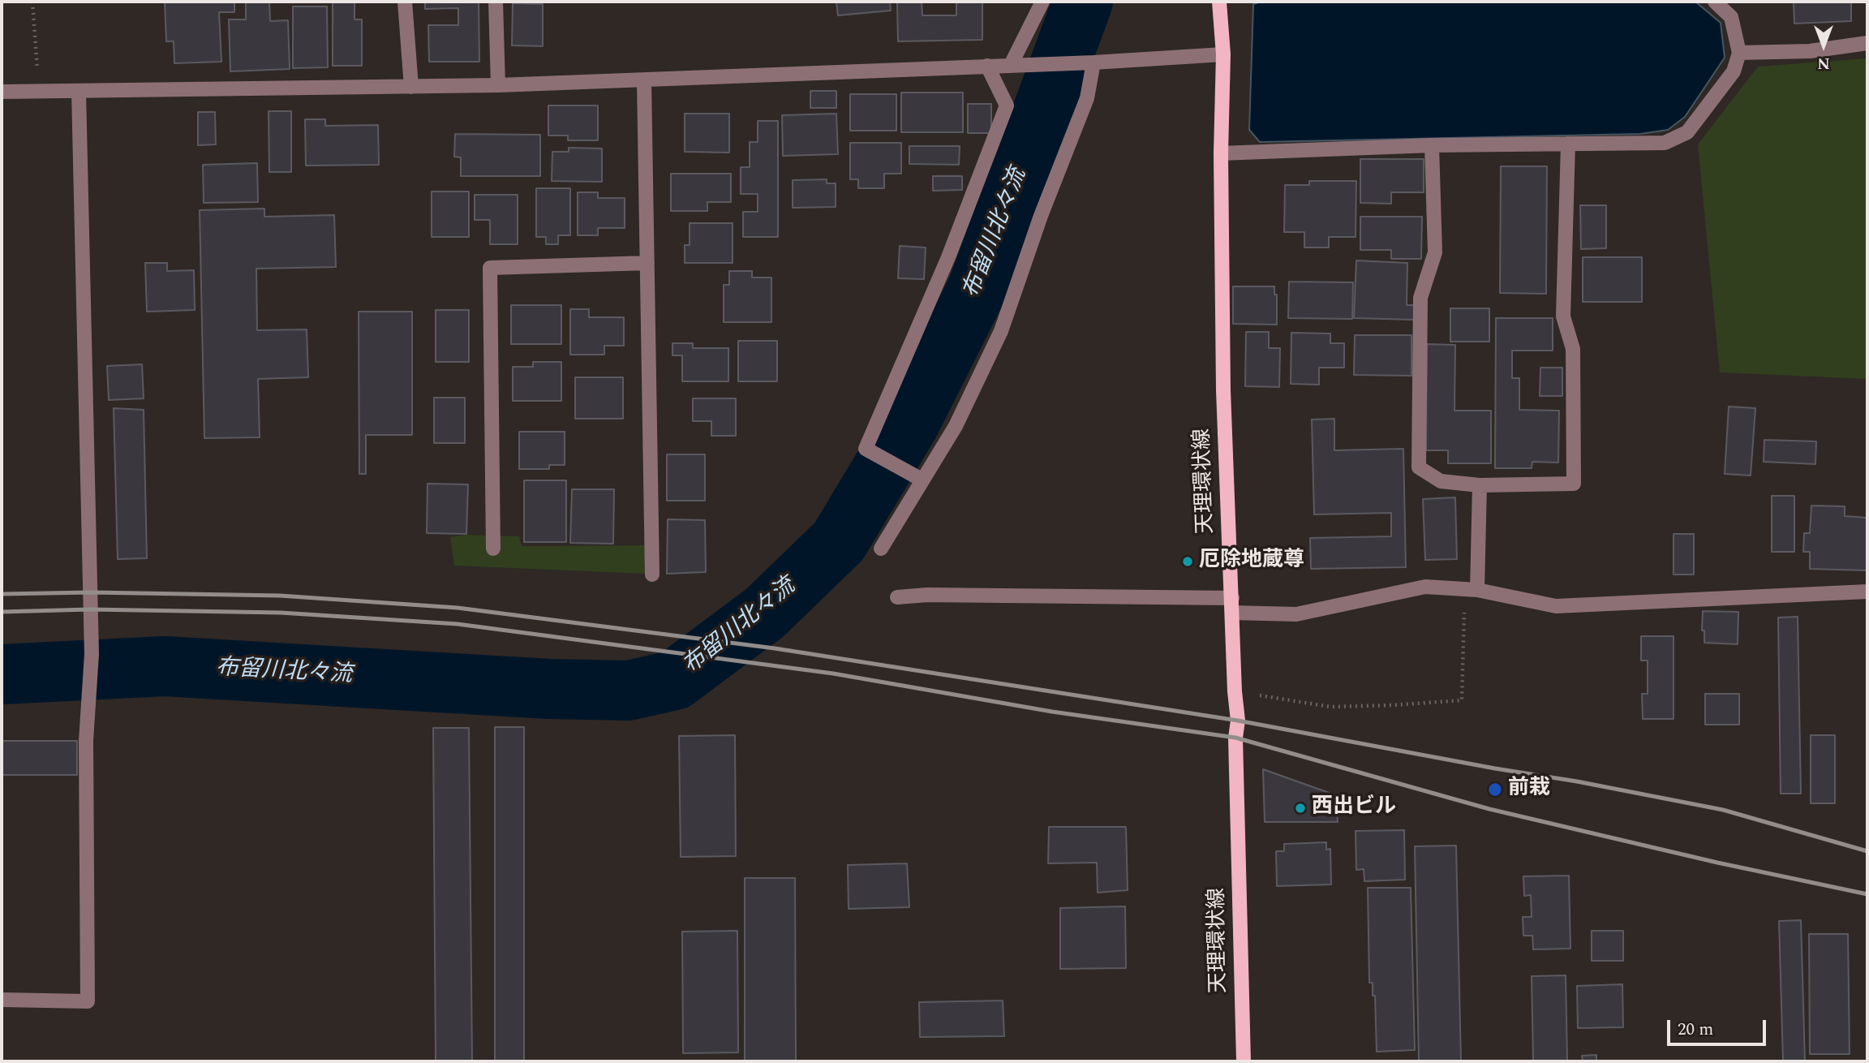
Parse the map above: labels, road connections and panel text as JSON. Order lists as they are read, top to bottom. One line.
{"streets":{"main road":["天理環状線"]},"water":["布留川北々流"],"places":["厄除地蔵尊","前栽","西出ビル"],"scale_bar":"20 m","north":"bottom"}
